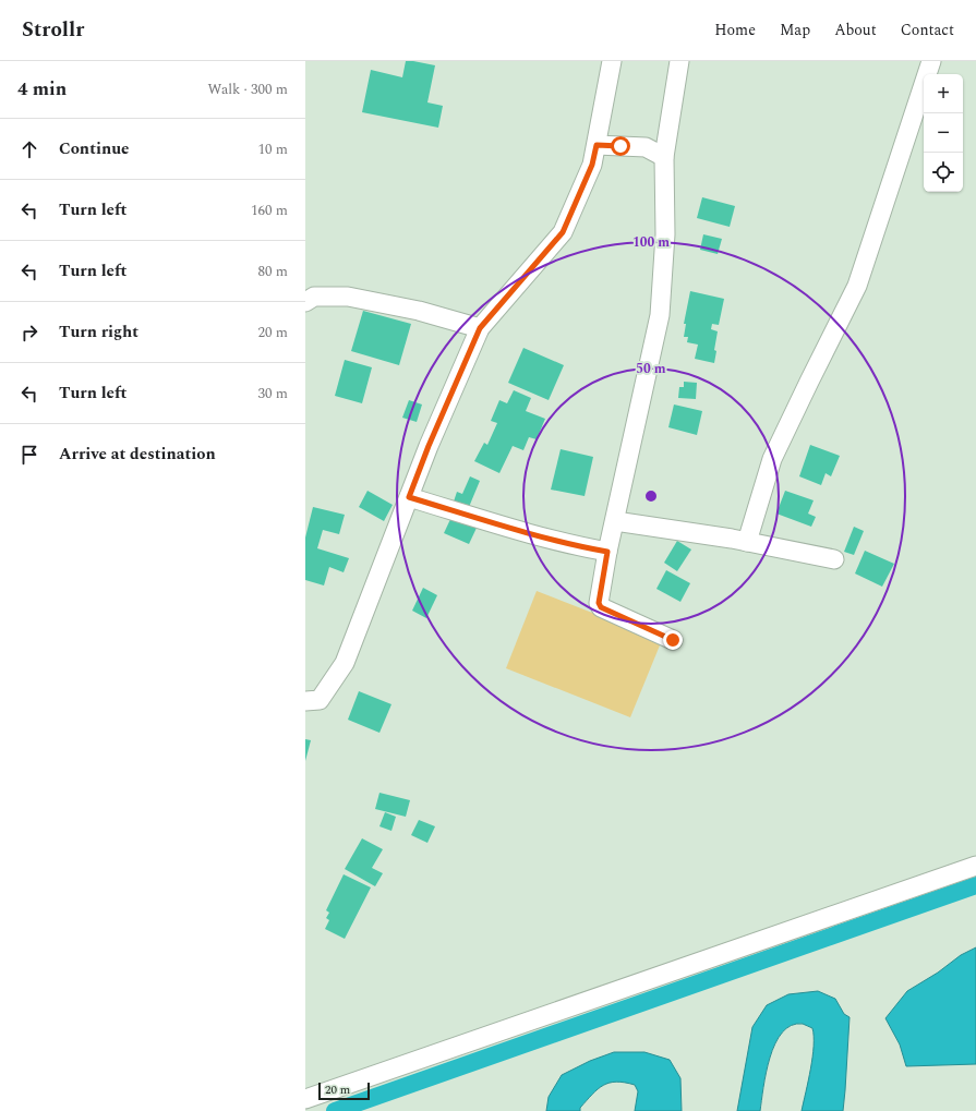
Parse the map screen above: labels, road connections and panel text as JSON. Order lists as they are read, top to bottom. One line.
{"scale_bar":"20 m","page":{"header":"Strollr","nav":["Home","Map","About","Contact"],"heading":["4 min","Walk · 300 m"],"map_buttons":["+","−"],"list":[["Continue","10 m"],["Turn left","160 m"],["Turn left","80 m"],["Turn right","20 m"],["Turn left","30 m"],"Arrive at destination"],"scale":"20 m"},"rings":["100 m","50 m"]}
